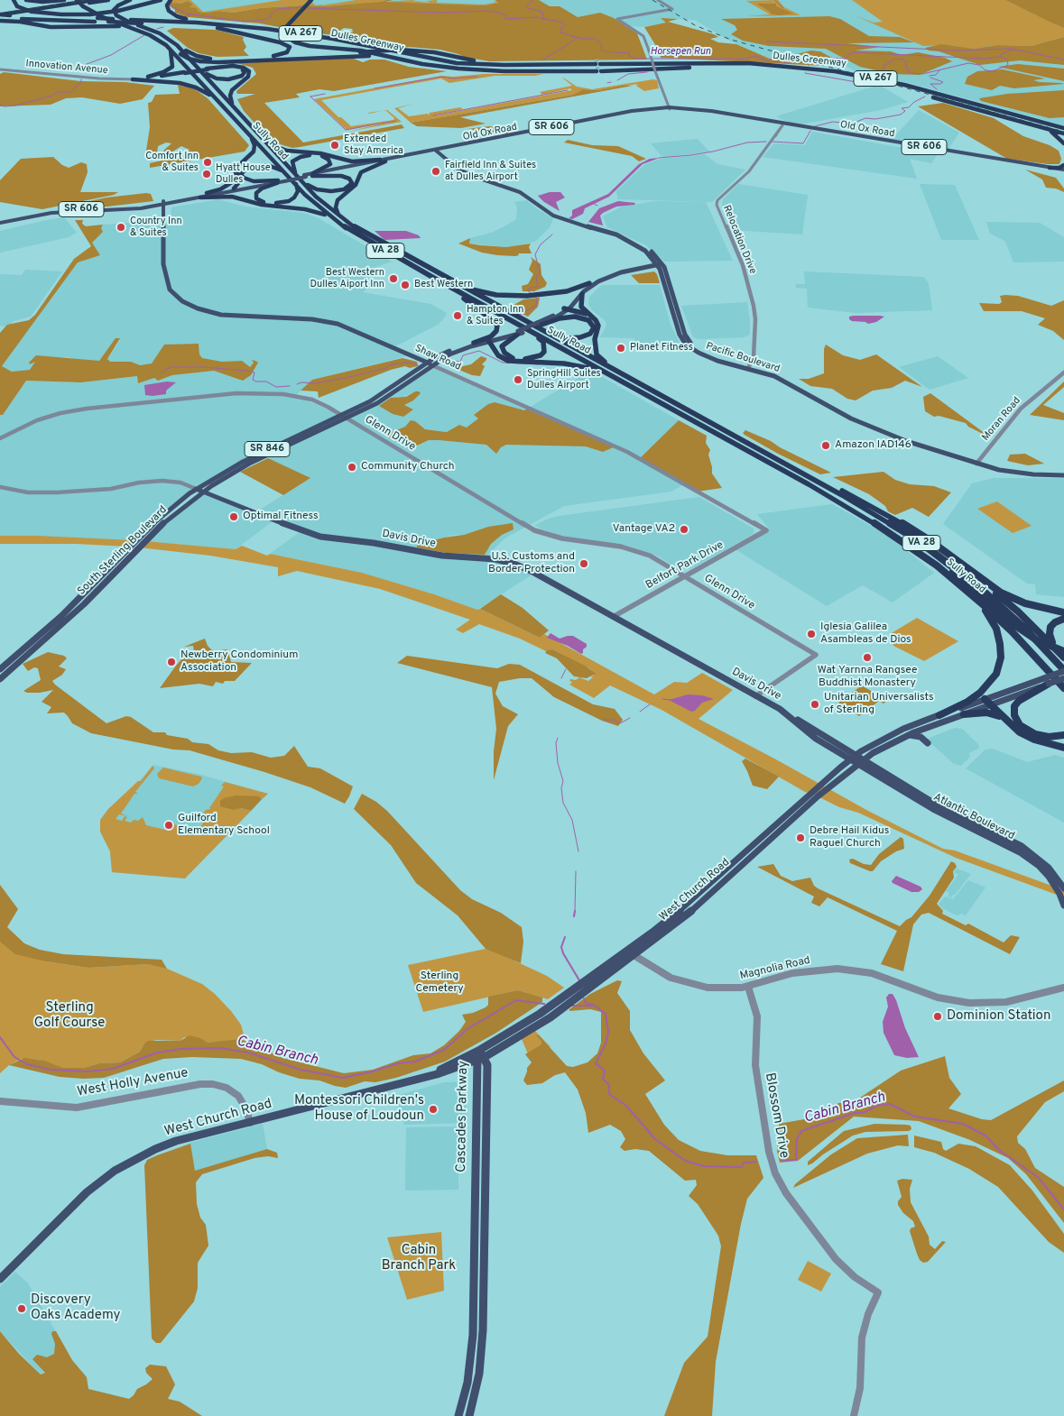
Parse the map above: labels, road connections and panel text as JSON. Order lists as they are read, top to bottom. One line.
{"streets":{"highway":["VA 267","Dulles Greenway","Sully Road","VA 28"],"main road":["SR 606","Old Ox Road","Shaw Road","Pacific Boulevard","SR 846","Davis Drive","South Sterling Boulevard","Atlantic Boulevard","West Church Road","Cascades Parkway"],"street":["Innovation Avenue","Relocation Drive","Moran Road","Glenn Drive","Belfort Park Drive","Magnolia Road","West Holly Avenue","Blossom Drive"]},"crossings":[["Dulles Greenway","Sully Road"],["Old Ox Road","Relocation Drive"],["Old Ox Road","Shaw Road"],["Old Ox Road","Pacific Boulevard"],["Relocation Drive","Pacific Boulevard"],["Shaw Road","South Sterling Boulevard"],["Shaw Road","Belfort Park Drive"],["Pacific Boulevard","Moran Road"],["Glenn Drive","Davis Drive"],["Glenn Drive","South Sterling Boulevard"],["Glenn Drive","Belfort Park Drive"],["Davis Drive","South Sterling Boulevard"],["Davis Drive","Belfort Park Drive"],["Davis Drive","Atlantic Boulevard"],["Davis Drive","West Church Road"],["Atlantic Boulevard","West Church Road"],["West Church Road","Magnolia Road"],["West Church Road","West Holly Avenue"],["West Church Road","Cascades Parkway"],["Magnolia Road","Blossom Drive"]],"water":["Horsepen Run","Cabin Branch"],"parks":["Sterling Cemetery","Sterling Golf Course","Cabin Branch Park"],"places":["Extended Stay America","Comfort Inn & Suites","Fairfield Inn & Suites at Dulles Airport","Hyatt House Dulles","Country Inn & Suites","Best Western Dulles Aiport Inn","Best Western","Hampton Inn & Suites","Planet Fitness","SpringHill Suites Dulles Airport","Amazon IAD146","Community Church","Optimal Fitness","Vantage VA2","U.S. Customs and Border Protection","Iglesia Galilea Asambleas de Dios","Wat Yarnna Rangsee Buddhist Monastery","Newberry Condominium Association","Unitarian Universalists of Sterling","Guilford Elementary School","Debre Hail Kidus Raguel Church","Dominion Station","Montessori Children's House of Loudoun","Discovery Oaks Academy"]}
